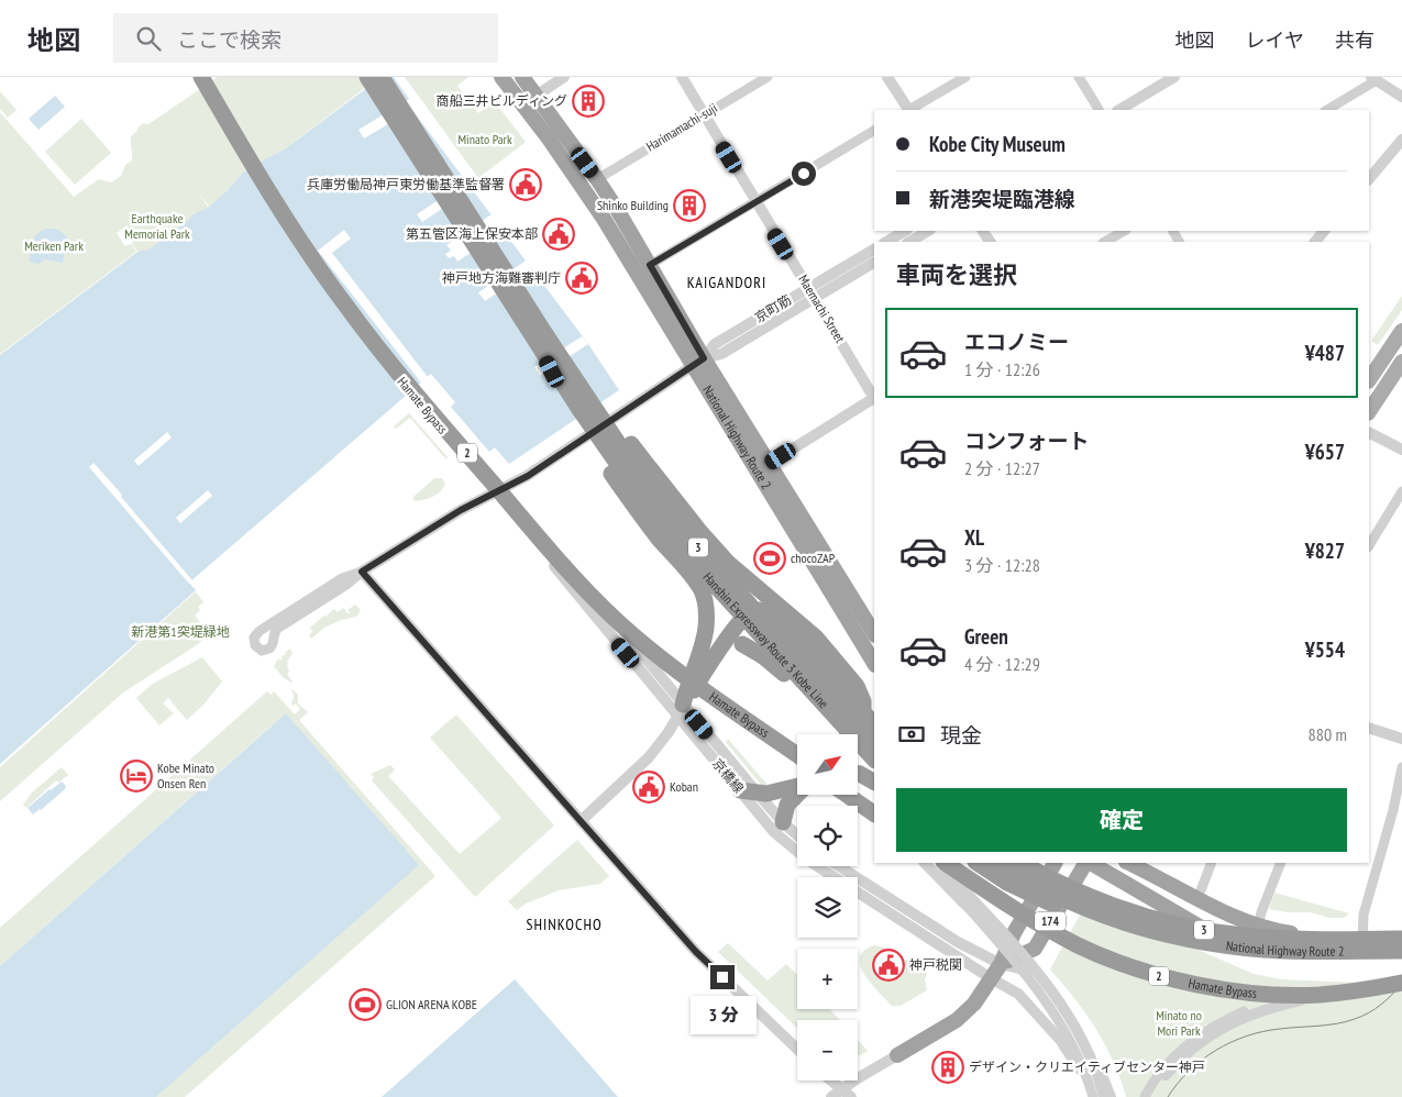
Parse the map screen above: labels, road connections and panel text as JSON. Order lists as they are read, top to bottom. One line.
{"streets":{"highway":["Hamate Bypass","National Highway Route 2","2","3","Hanshin Expressway Route 3 Kobe Line","174"],"street":["Harimamachi-suji","京町筋","Maemachi Street","京橋線"]},"crossings":[["Harimamachi-suji","Maemachi Street"],["Harimamachi-suji","National Highway Route 2"],["京町筋","Maemachi Street"],["京町筋","National Highway Route 2"],["National Highway Route 2","3"],["3","Hanshin Expressway Route 3 Kobe Line"],["3","京橋線"],["京橋線","174"]],"districts":["KAIGANDORI","SHINKOCHO"],"parks":["Minato Park","Earthquake Memorial Park","Meriken Park","新港第1突堤緑地","Minato no Mori Park"],"places":{"building":["商船三井ビルディング","Shinko Building","デザイン・クリエイティブセンター神戸"],"public building":["兵庫労働局神戸東労働基準監督署","第五管区海上保安本部","神戸地方海難審判庁","Koban","神戸税関"],"sports":["chocoZAP","GLION ARENA KOBE"],"hotel":["Kobe Minato Onsen Ren"]},"north":"top right","page":{"header":"地図","search":"ここで検索","nav":["地図","レイヤ","共有"],"banner":["Kobe City Museum","新港突堤臨港線"],"heading":"車両を選択","list":[{"name":"エコノミー","note":"1 分 · 12:26","value":"¥487"},{"name":"コンフォート","note":"2 分 · 12:27","value":"¥657"},{"name":"XL","note":"3 分 · 12:28","value":"¥827"},{"name":"Green","note":"4 分 · 12:29","value":"¥554"}],"pay":["現金","880 m"],"map_buttons":["+","−"],"buttons":"確定","bubble":"3 分"}}
